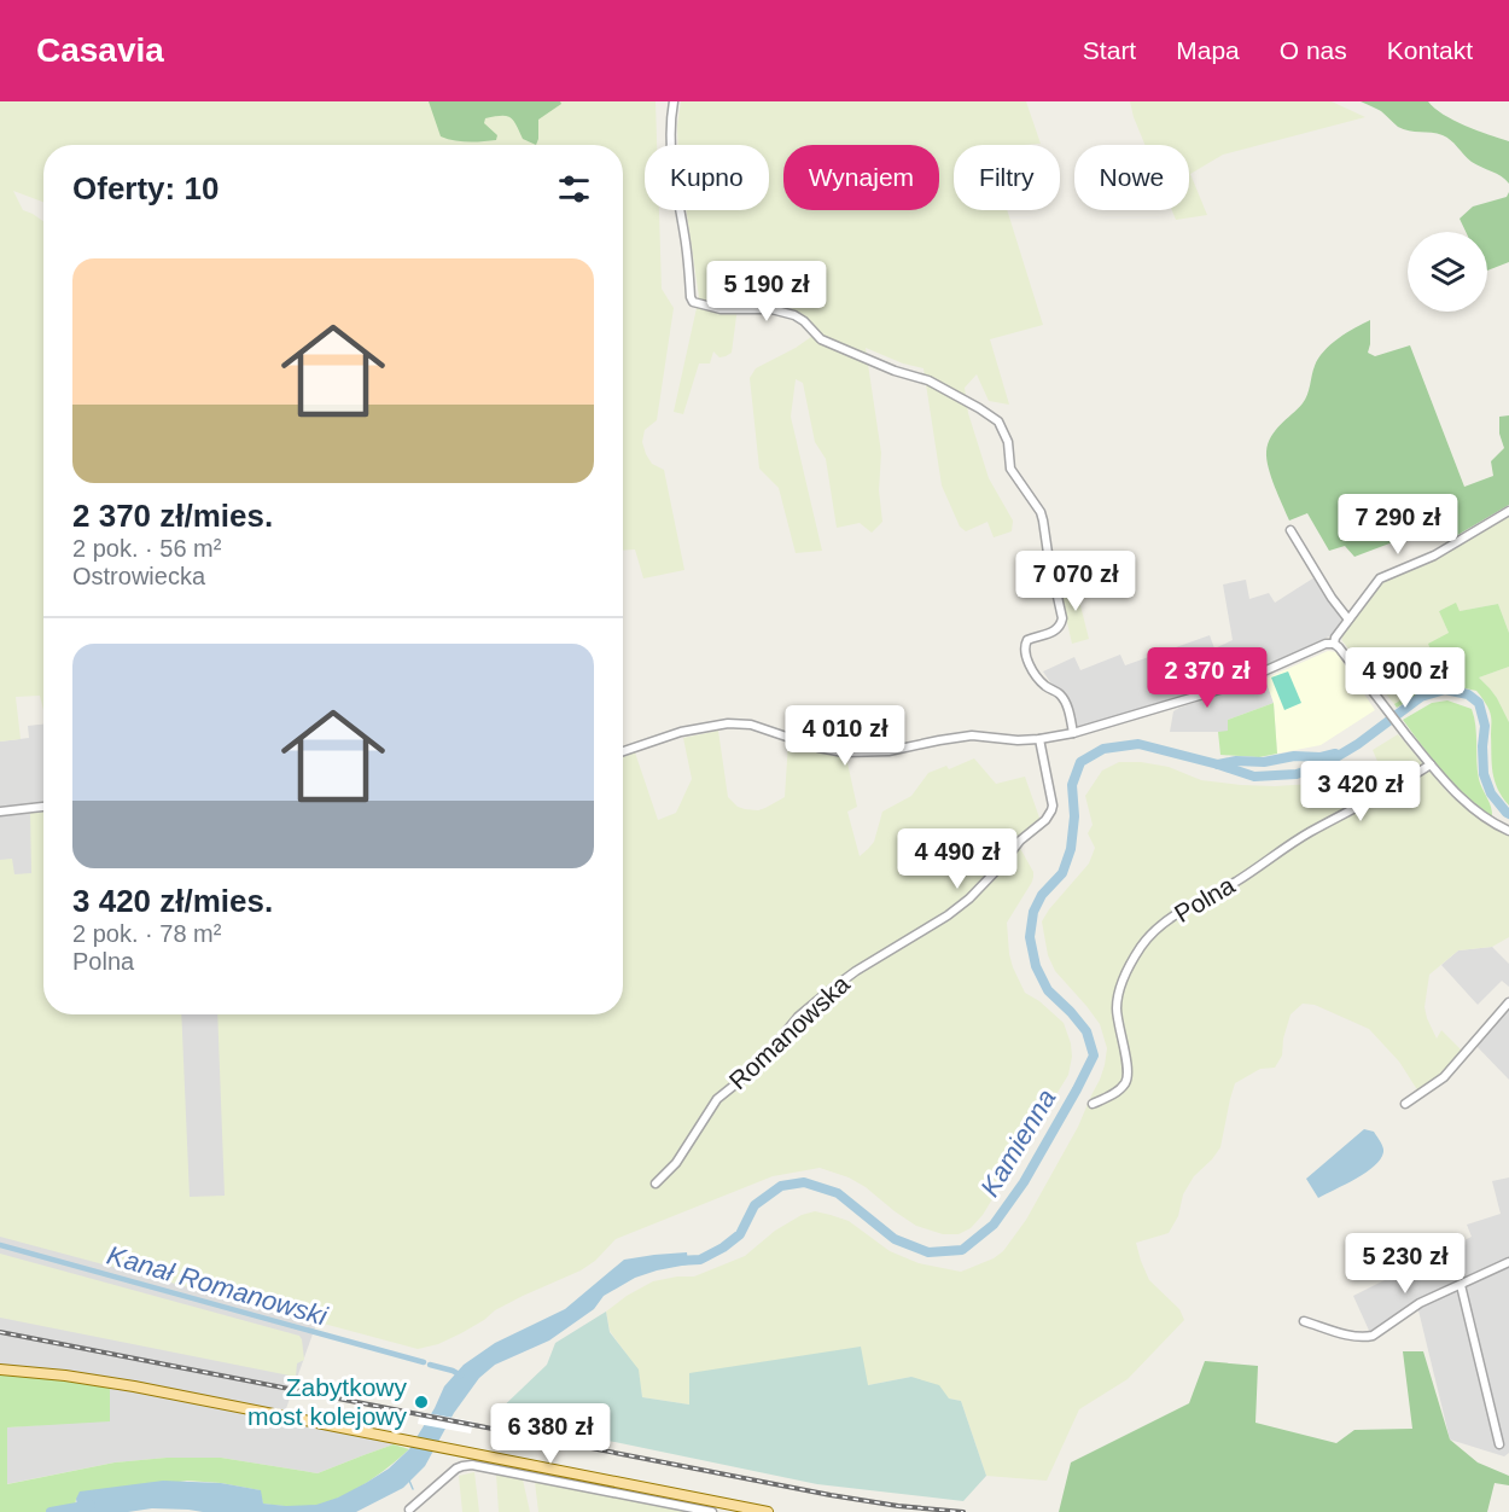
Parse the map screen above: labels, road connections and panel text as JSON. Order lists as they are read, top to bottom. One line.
{"streets":{"street":["Polna","Romanowska"]},"water":["Kamienna","Kanał Romanowski"],"places":["Zabytkowy most kolejowy"],"page":{"header":"Casavia","nav":["Start","Mapa","O nas","Kontakt"],"chip":["Kupno","Wynajem","Filtry","Nowe"],"heading":"Oferty: 10","list":[{"name":"2 370 zł/mies.","note":"2 pok. · 56 m² · Ostrowiecka"},{"name":"3 420 zł/mies.","note":"2 pok. · 78 m² · Polna"}],"price":["5 190 zł","7 290 zł","7 070 zł","2 370 zł","4 900 zł","4 010 zł","3 420 zł","4 490 zł","5 230 zł","6 380 zł"]}}
